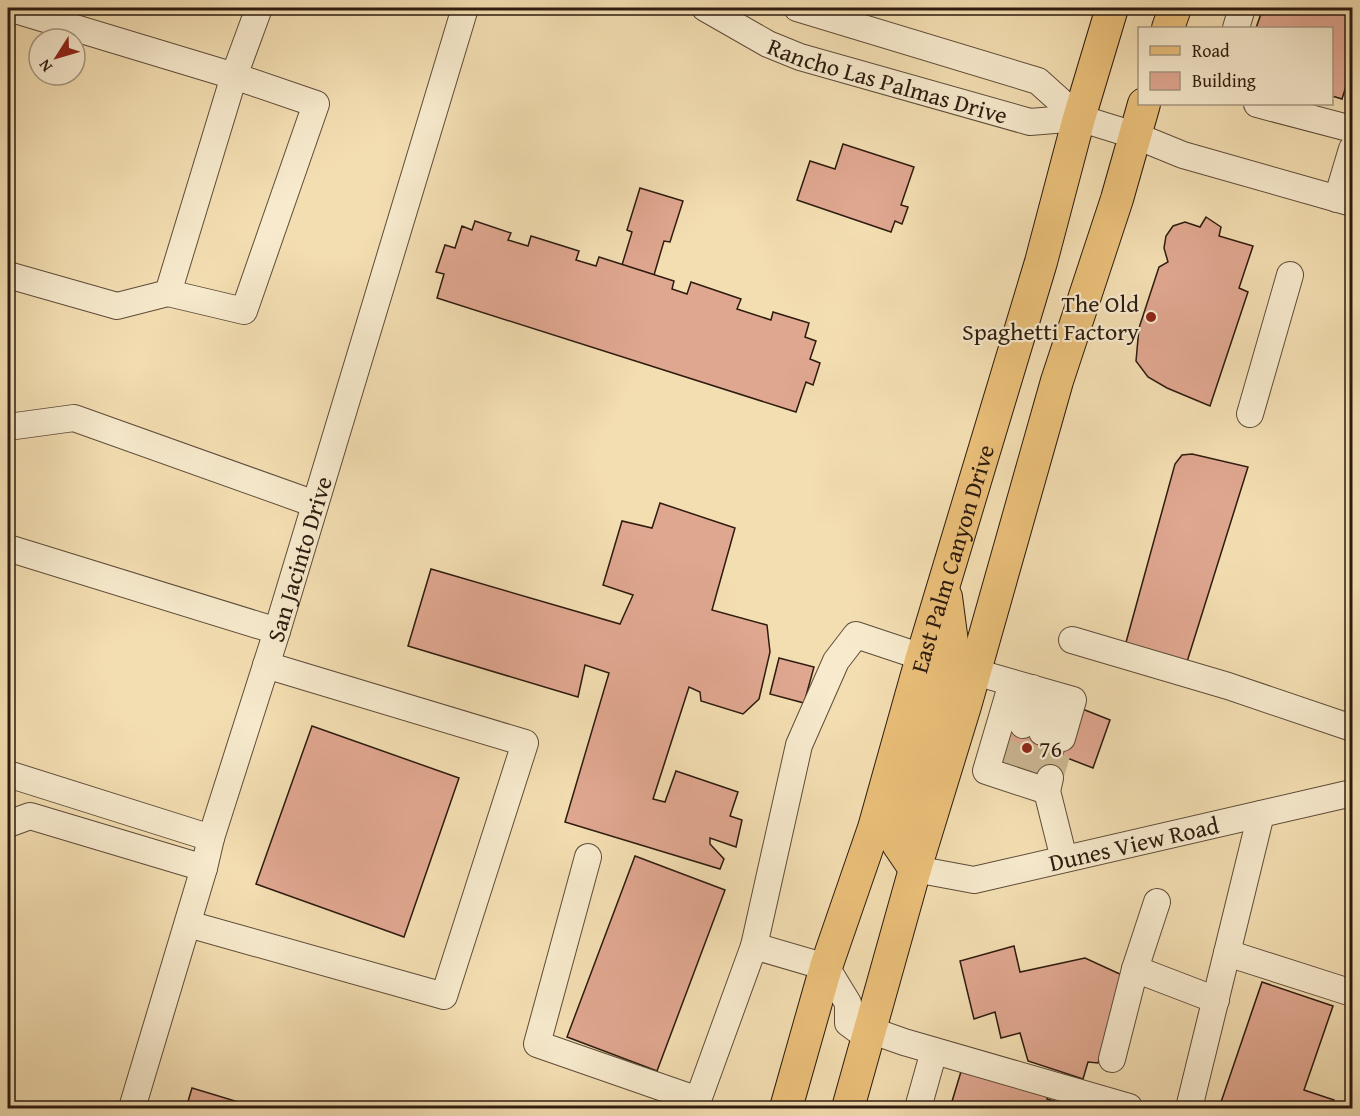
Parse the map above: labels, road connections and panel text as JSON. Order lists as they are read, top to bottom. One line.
{"streets":{"main road":["East Palm Canyon Drive"],"street":["Rancho Las Palmas Drive","San Jacinto Drive","Dunes View Road"]},"crossings":[["Rancho Las Palmas Drive","East Palm Canyon Drive"],["East Palm Canyon Drive","Dunes View Road"]],"places":["The Old Spaghetti Factory","76"],"legend":["Road","Building"],"north":"bottom left"}
